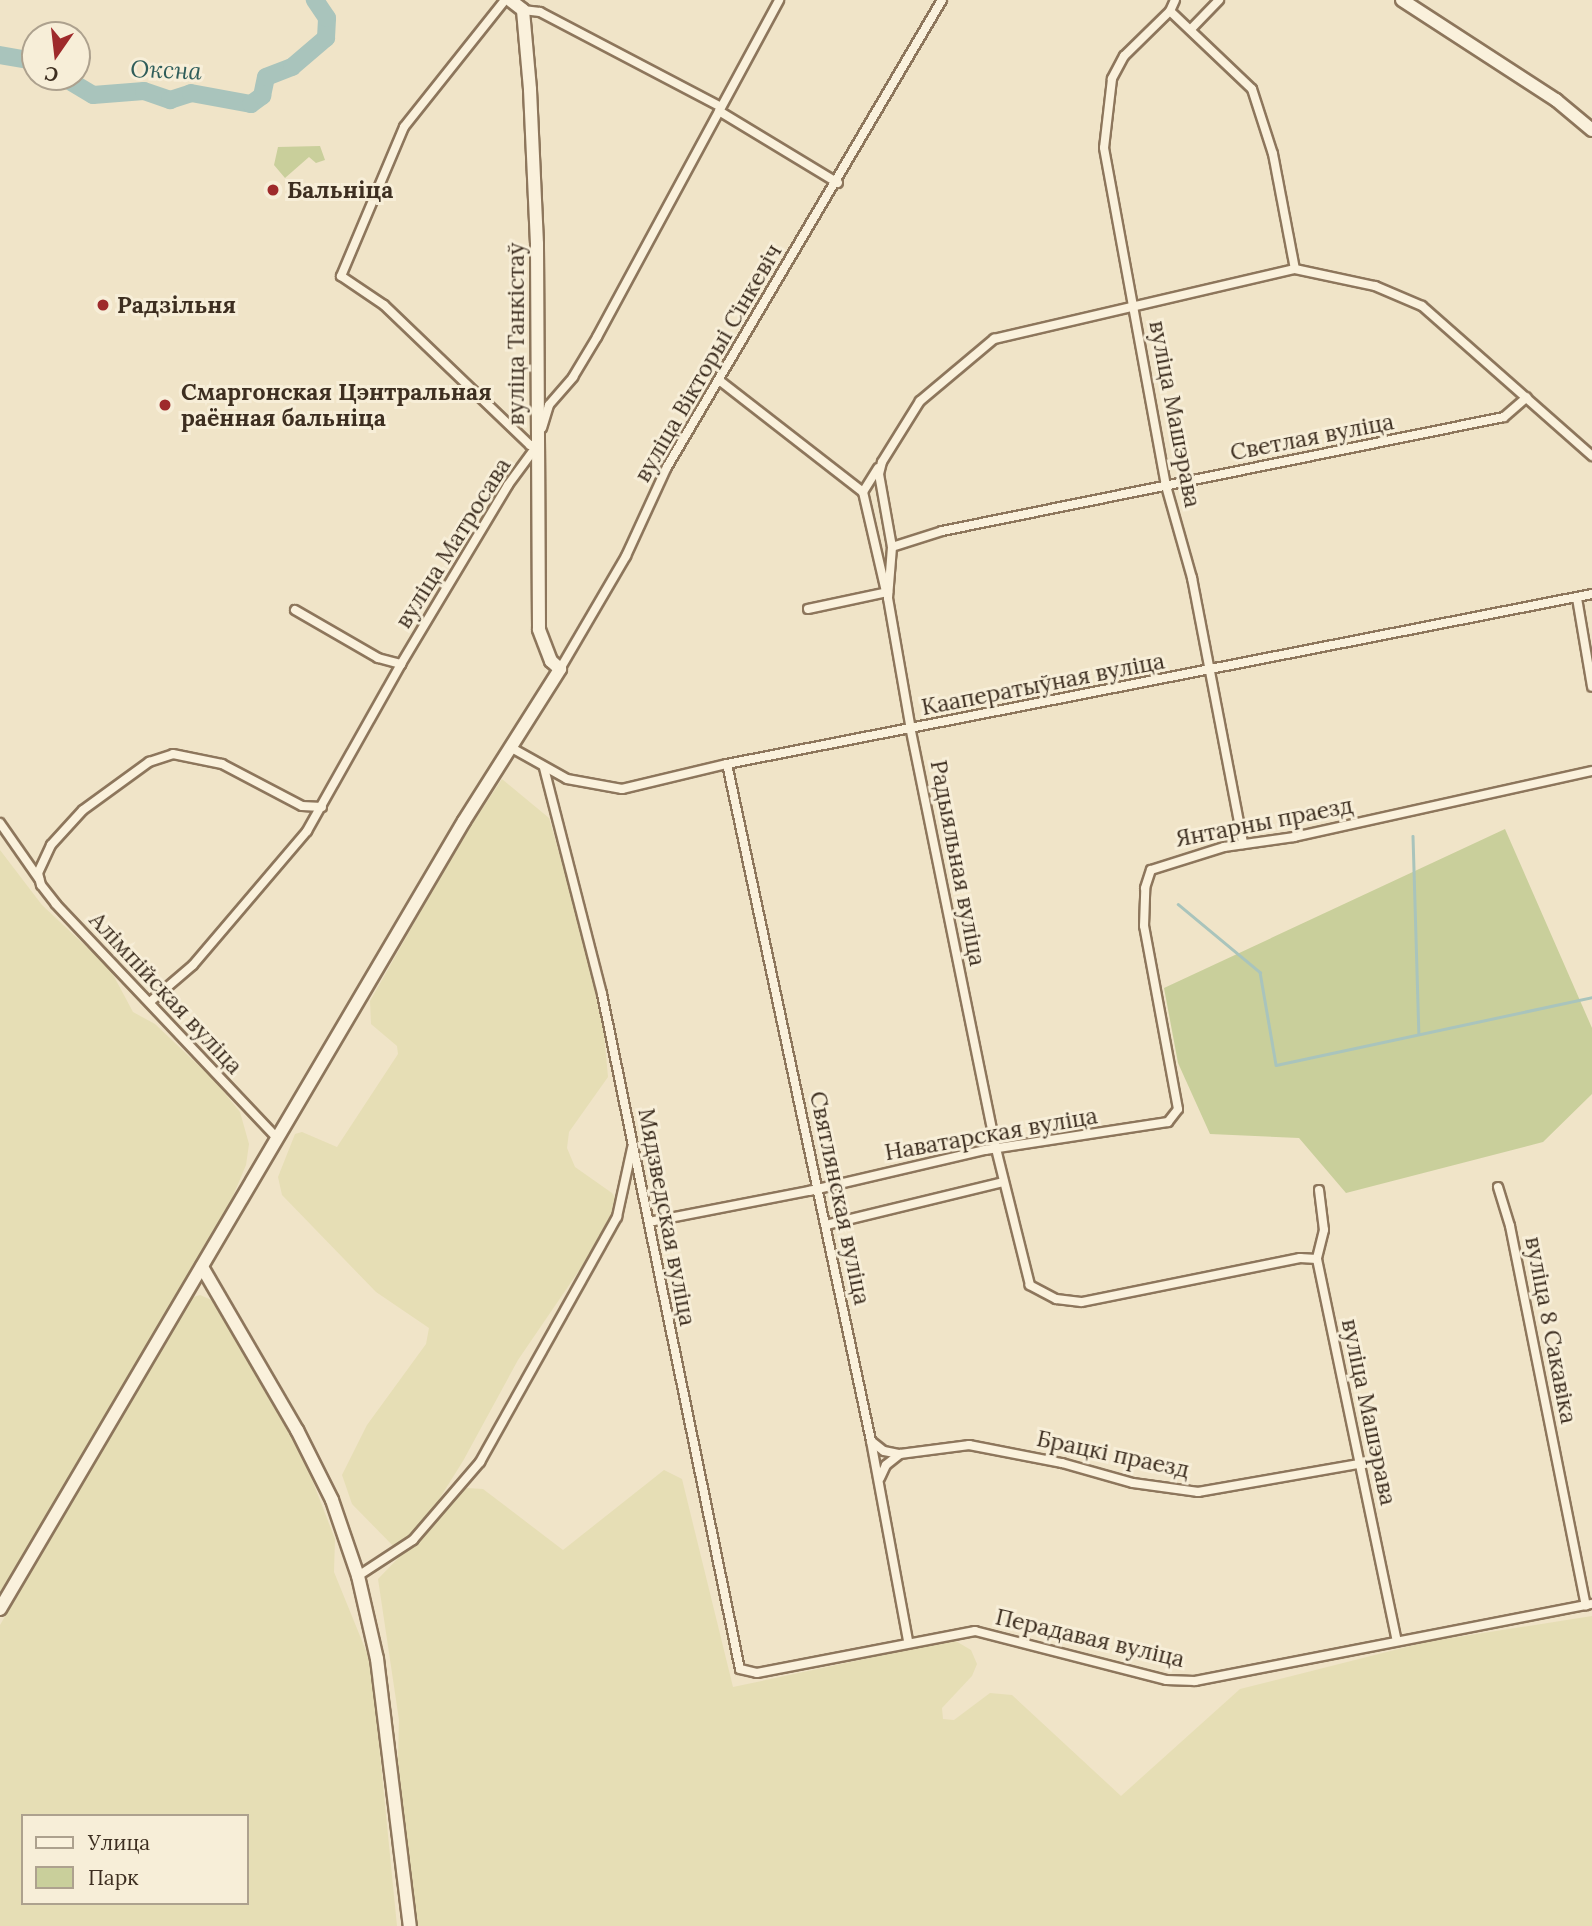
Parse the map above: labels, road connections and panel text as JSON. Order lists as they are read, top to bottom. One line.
{"streets":{"street":["вуліца Танкістаў","вуліца Вікторыі Сінкевіч","вуліца Машэрава","Светлая вуліца","вуліца Матросава","Кааператыўная вуліца","Янтарны праезд","Радыяльная вуліца","Алімпійская вуліца","Наватарская вуліца","Святлянская вуліца","Мядзведская вуліца","вуліца 8 Сакавіка","Брацкі праезд","Перадавая вуліца"]},"crossings":[["вуліца Танкістаў","вуліца Вікторыі Сінкевіч"],["вуліца Танкістаў","вуліца Матросава"],["вуліца Вікторыі Сінкевіч","Кааператыўная вуліца"],["вуліца Вікторыі Сінкевіч","Алімпійская вуліца"],["вуліца Машэрава","Светлая вуліца"],["вуліца Машэрава","Кааператыўная вуліца"],["вуліца Машэрава","Янтарны праезд"],["вуліца Машэрава","Радыяльная вуліца"],["вуліца Машэрава","Брацкі праезд"],["вуліца Машэрава","Перадавая вуліца"],["Светлая вуліца","Радыяльная вуліца"],["вуліца Матросава","Алімпійская вуліца"],["Кааператыўная вуліца","Радыяльная вуліца"],["Кааператыўная вуліца","Святлянская вуліца"],["Кааператыўная вуліца","Мядзведская вуліца"],["Янтарны праезд","Наватарская вуліца"],["Радыяльная вуліца","Наватарская вуліца"],["Наватарская вуліца","Святлянская вуліца"],["Наватарская вуліца","Мядзведская вуліца"],["Святлянская вуліца","Перадавая вуліца"],["Мядзведская вуліца","Перадавая вуліца"],["вуліца 8 Сакавіка","Перадавая вуліца"]],"water":["Оксна"],"places":["Бальніца","Радзільня","Смаргонская Цэнтральная раённая бальніца"],"legend":["Улица","Парк"],"north":"bottom"}
